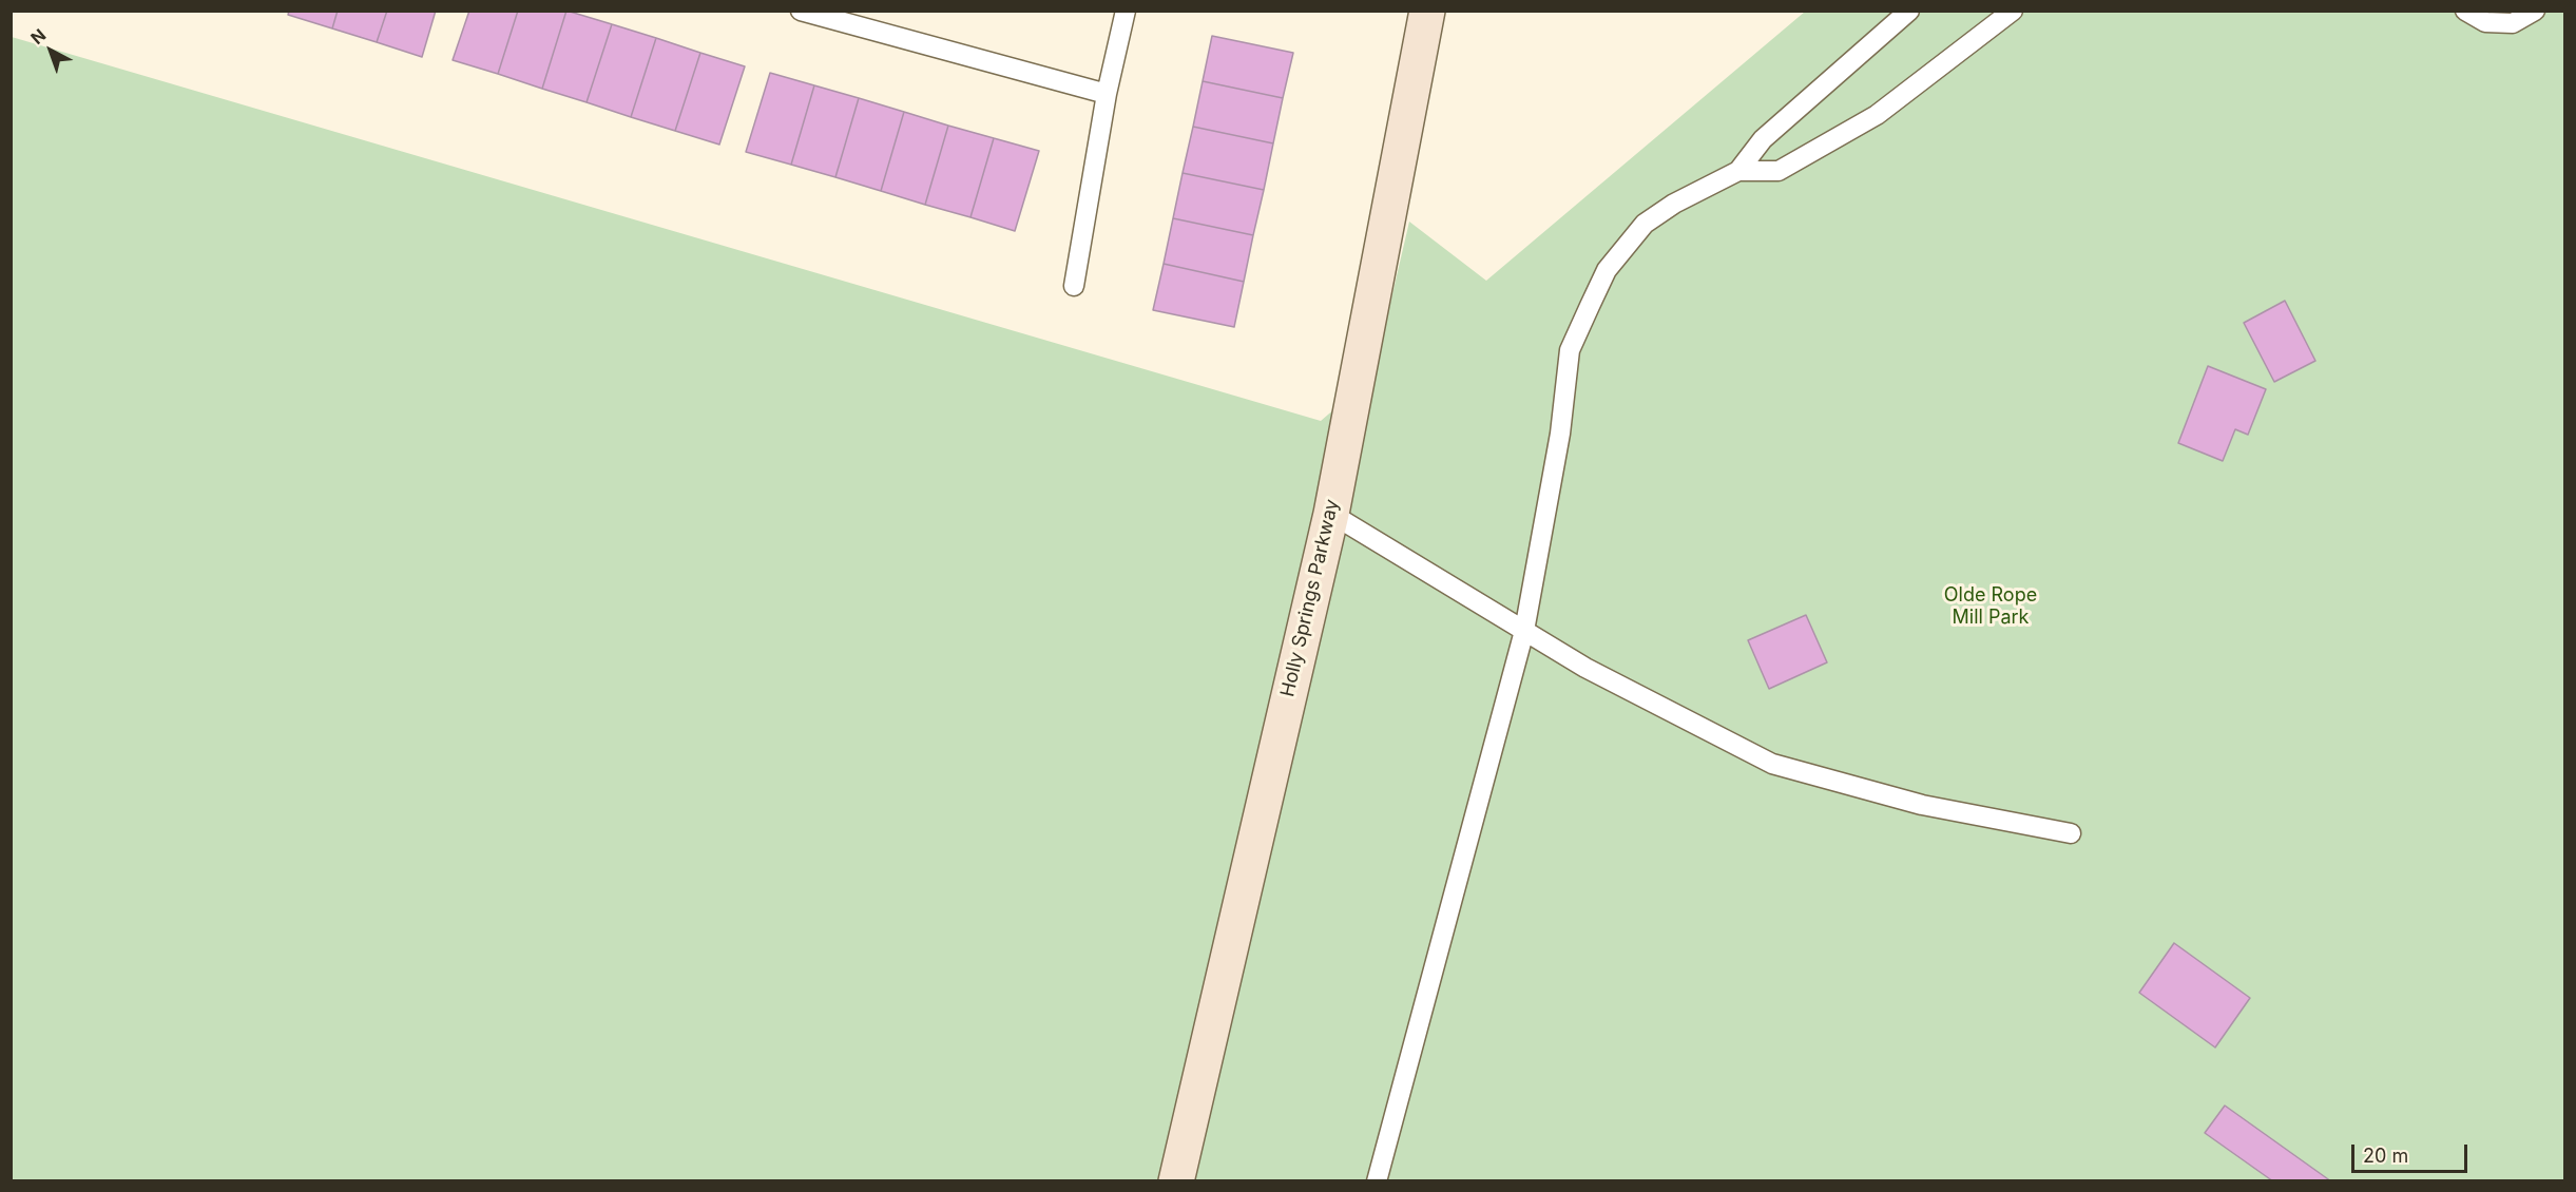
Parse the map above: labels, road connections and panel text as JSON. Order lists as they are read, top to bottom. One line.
{"streets":{"main road":["Holly Springs Parkway"]},"parks":["Olde Rope Mill Park"],"scale_bar":"20 m","north":"top left"}
